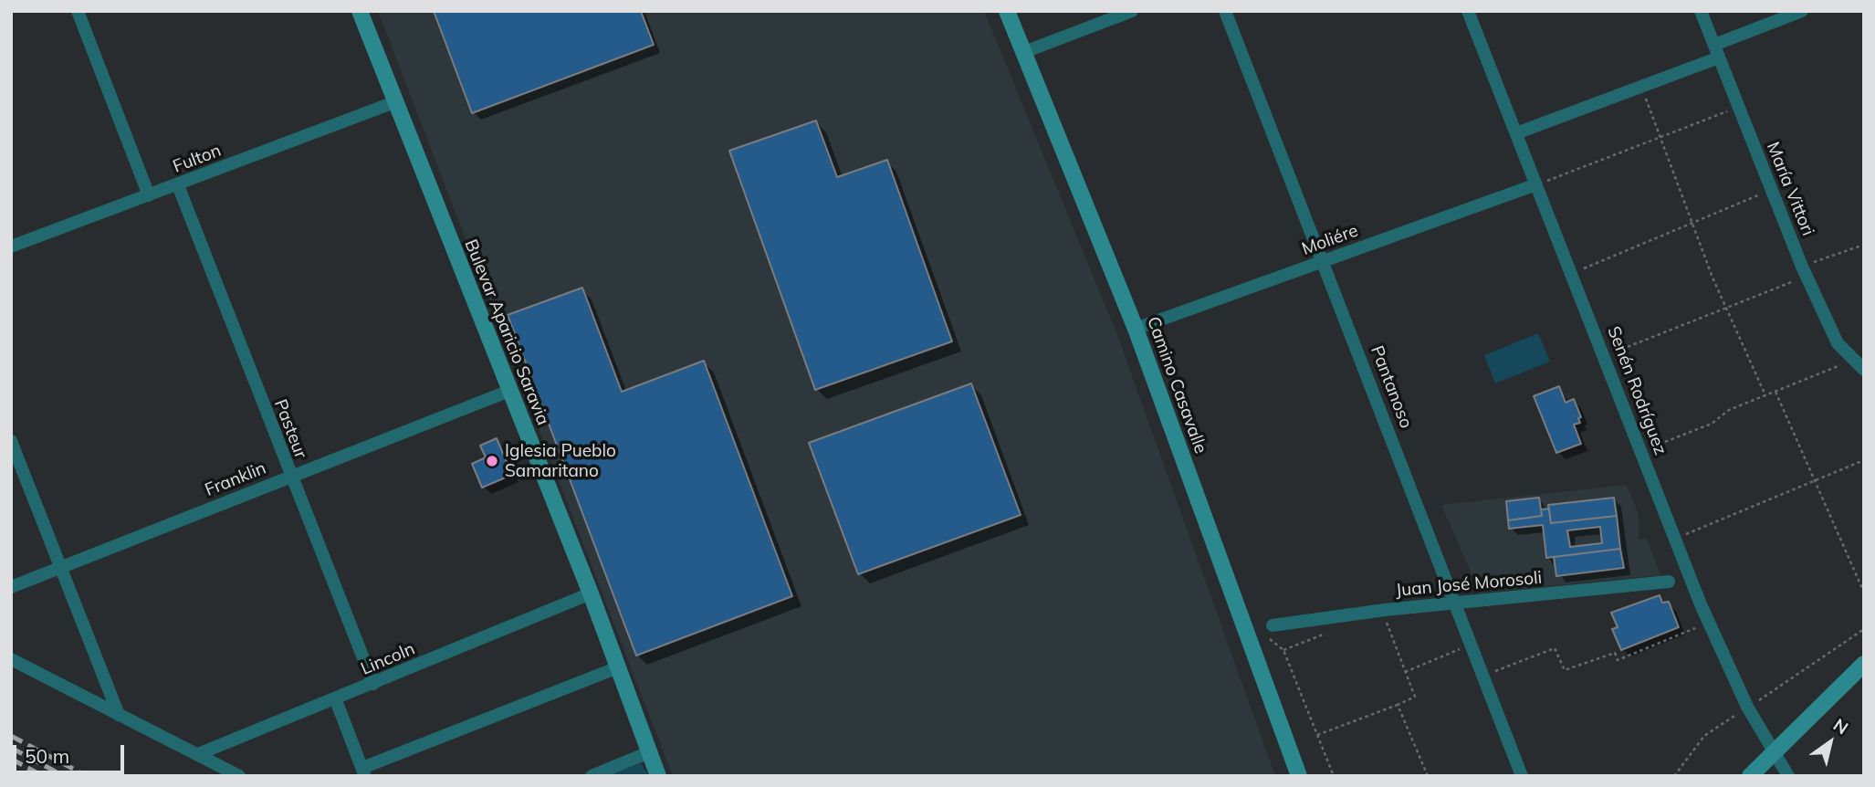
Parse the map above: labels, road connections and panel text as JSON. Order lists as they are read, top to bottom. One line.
{"streets":{"street":["Fulton","María Vittori","Moliére","Bulevar Aparicio Saravia","Camino Casavalle","Pantanoso","Senén Rodríguez","Pasteur","Franklin","Juan José Morosoli","Lincoln"]},"crossings":[["Fulton","Bulevar Aparicio Saravia"],["Fulton","Pasteur"],["Moliére","Camino Casavalle"],["Moliére","Pantanoso"],["Moliére","Senén Rodríguez"],["Bulevar Aparicio Saravia","Franklin"],["Bulevar Aparicio Saravia","Lincoln"],["Pantanoso","Juan José Morosoli"],["Pasteur","Franklin"],["Pasteur","Lincoln"]],"places":["Iglesia Pueblo Samaritano"],"scale_bar":"50 m","north":"top right"}
